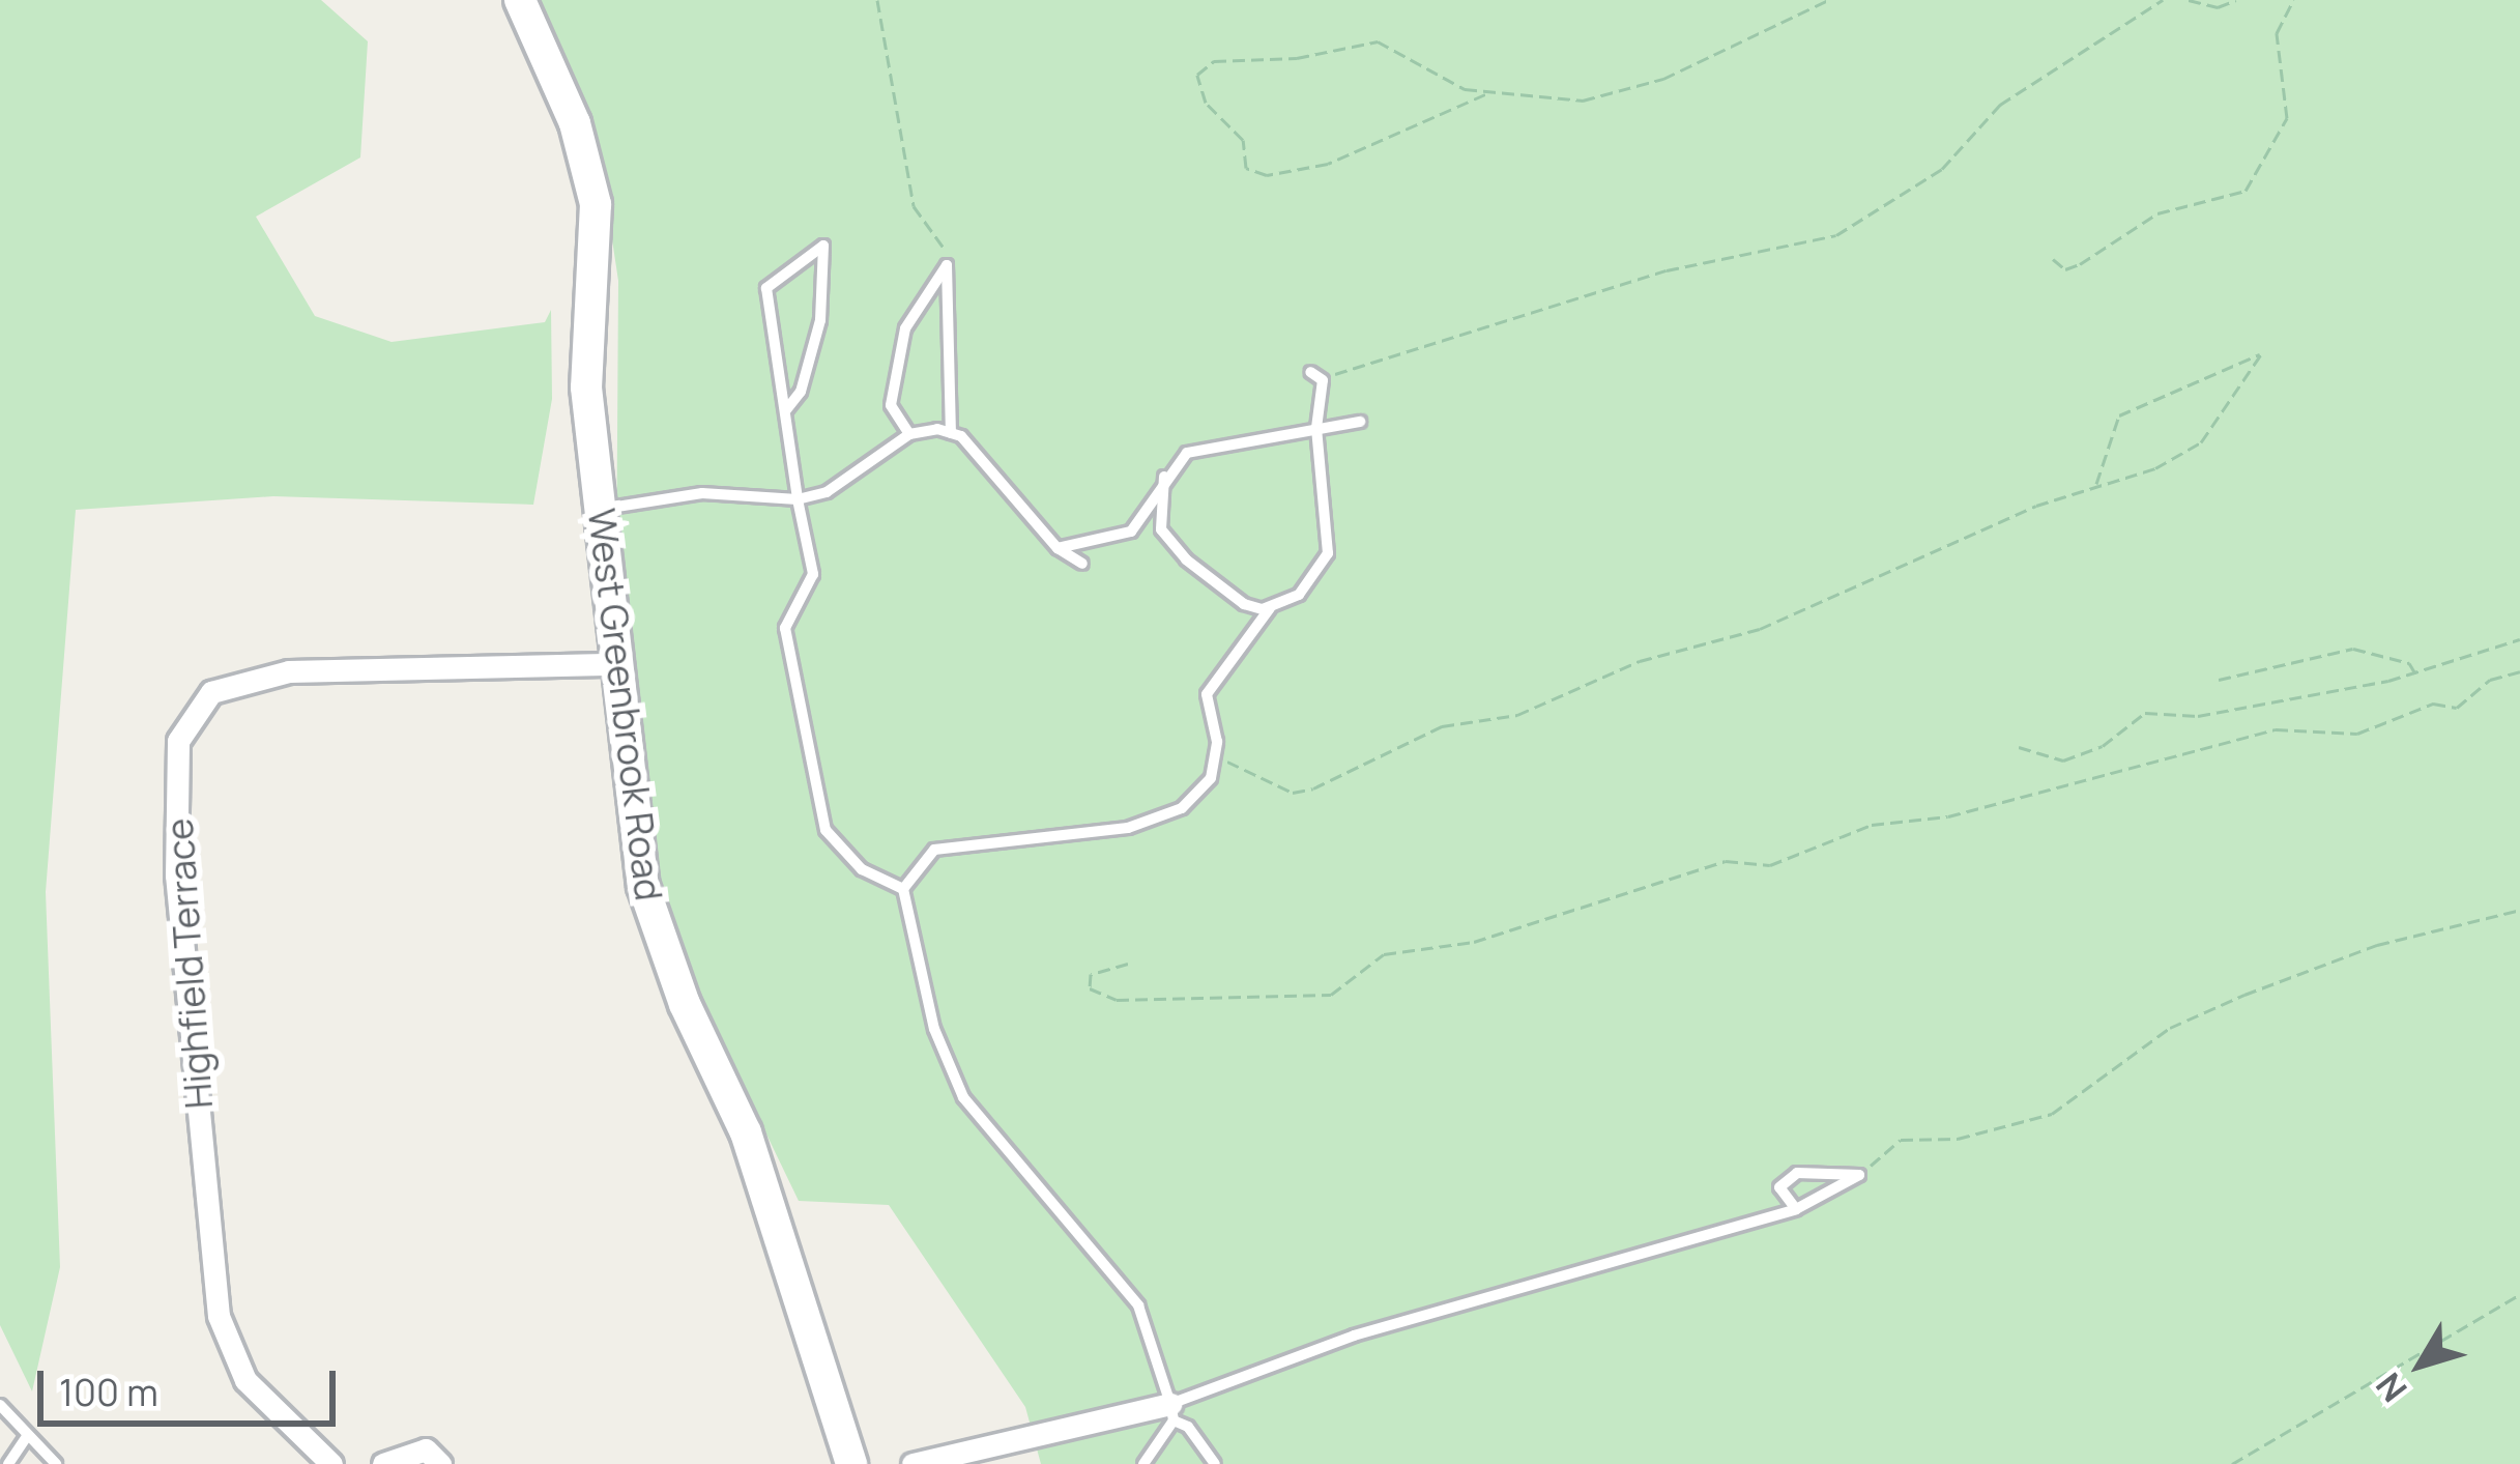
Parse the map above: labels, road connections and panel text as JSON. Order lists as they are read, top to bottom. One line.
{"streets":{"street":["West Greenbrook Road","Highfield Terrace"]},"crossings":[["West Greenbrook Road","Highfield Terrace"]],"scale_bar":"100 m","north":"bottom left"}
